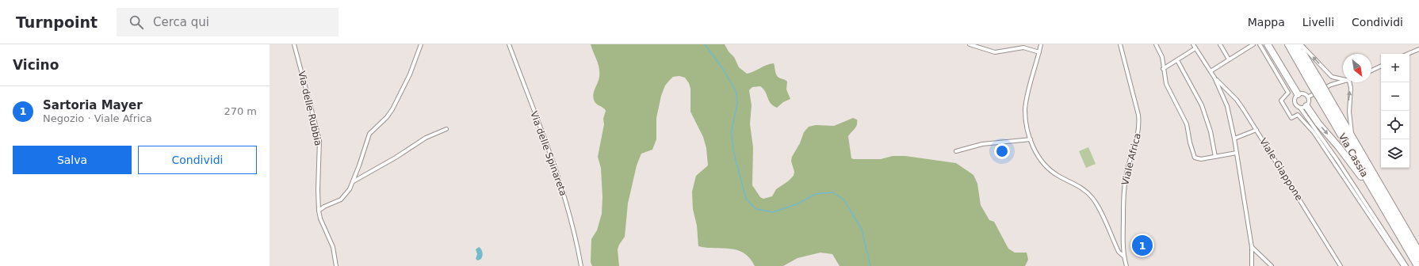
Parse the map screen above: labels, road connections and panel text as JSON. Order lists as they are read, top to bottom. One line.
{"streets":{"highway":["Via Cassia"],"street":["Via delle Rubbia","Via delle Spinareta","Viale Africa","Viale Giappone"]},"north":"bottom right","page":{"header":"Turnpoint","search":"Cerca qui","nav":["Mappa","Livelli","Condividi"],"heading":"Vicino","map_buttons":["+","−"],"list":[{"mark":"1","name":"Sartoria Mayer","note":"Negozio · Viale Africa","value":"270 m"}],"buttons":["Salva","Condividi"],"pins":"1"}}
